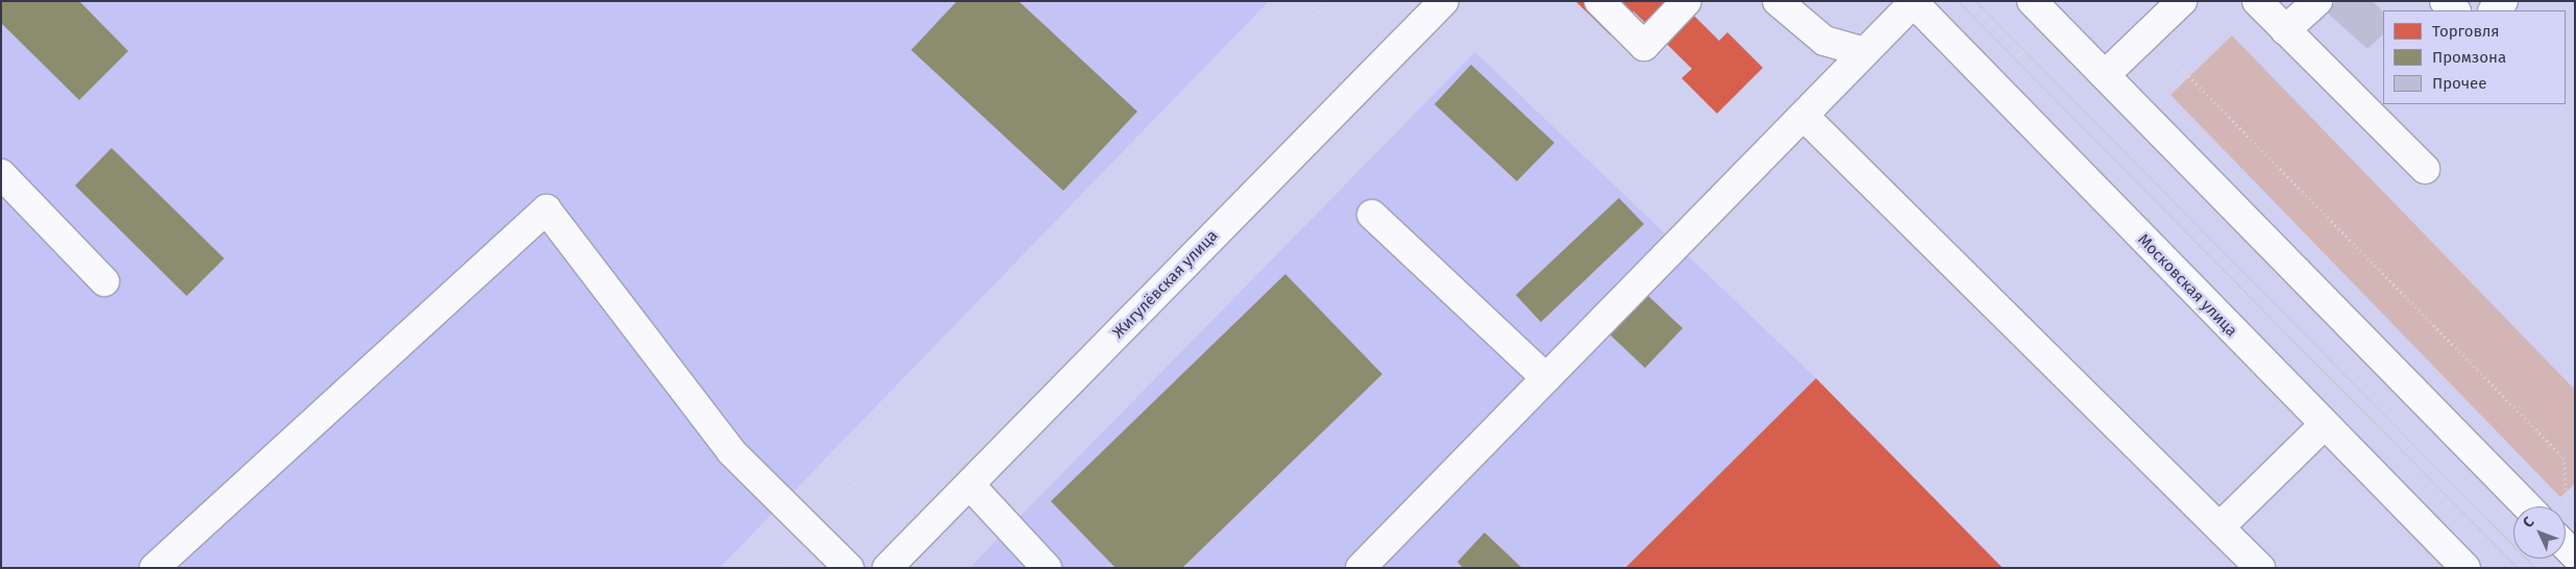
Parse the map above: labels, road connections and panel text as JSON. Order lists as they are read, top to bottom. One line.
{"streets":{"street":["Жигулёвская улица","Московская улица"]},"legend":["Торговля","Промзона","Прочее"],"north":"top left"}
